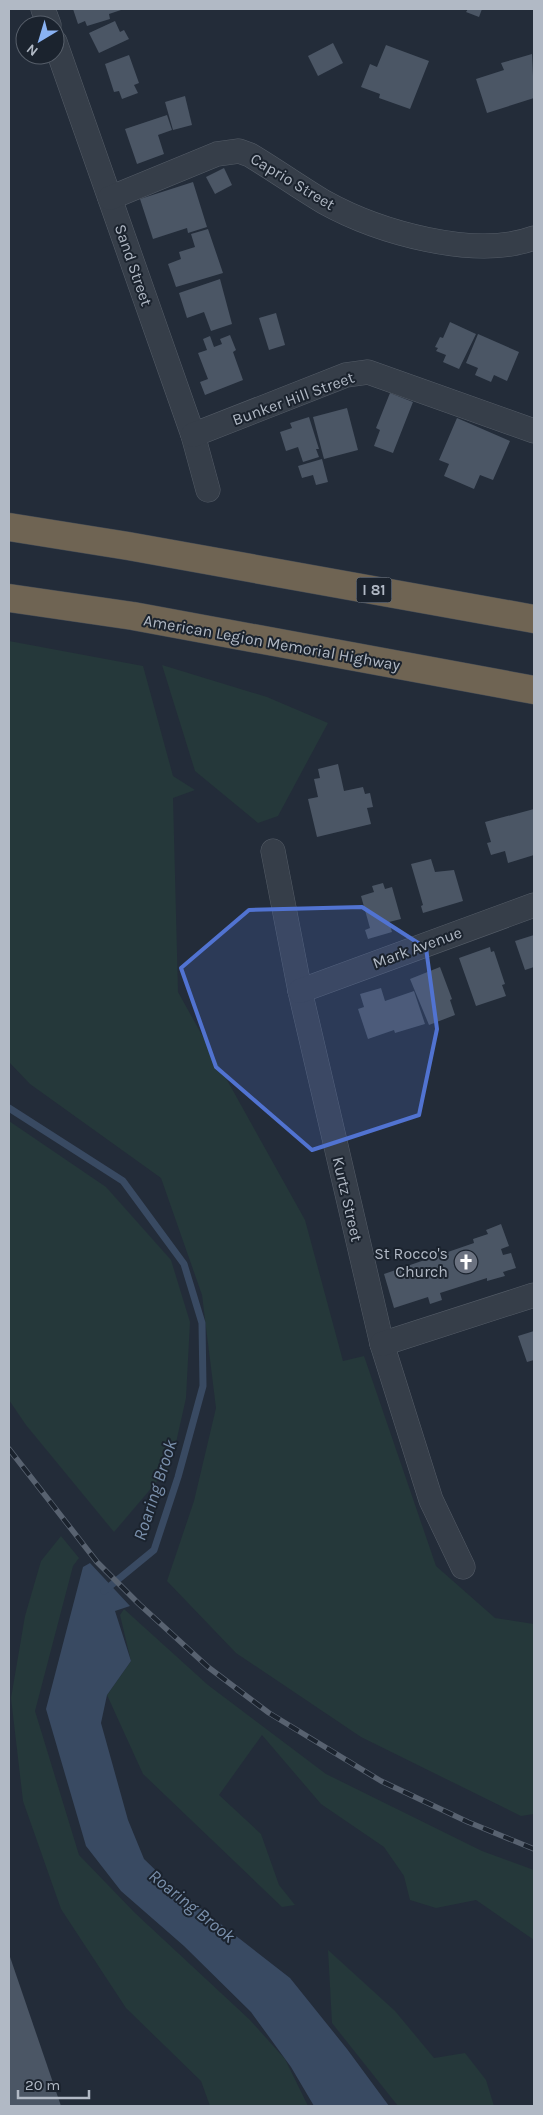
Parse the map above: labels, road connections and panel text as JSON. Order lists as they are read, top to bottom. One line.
{"streets":{"highway":["I 81","American Legion Memorial Highway"],"street":["Caprio Street","Sand Street","Bunker Hill Street","Mark Avenue","Kurtz Street"]},"crossings":[["Caprio Street","Sand Street"],["Sand Street","Bunker Hill Street"],["Mark Avenue","Kurtz Street"]],"water":["Roaring Brook"],"places":{"church":["St Rocco's Church"]},"scale_bar":"20 m","north":"bottom left"}
